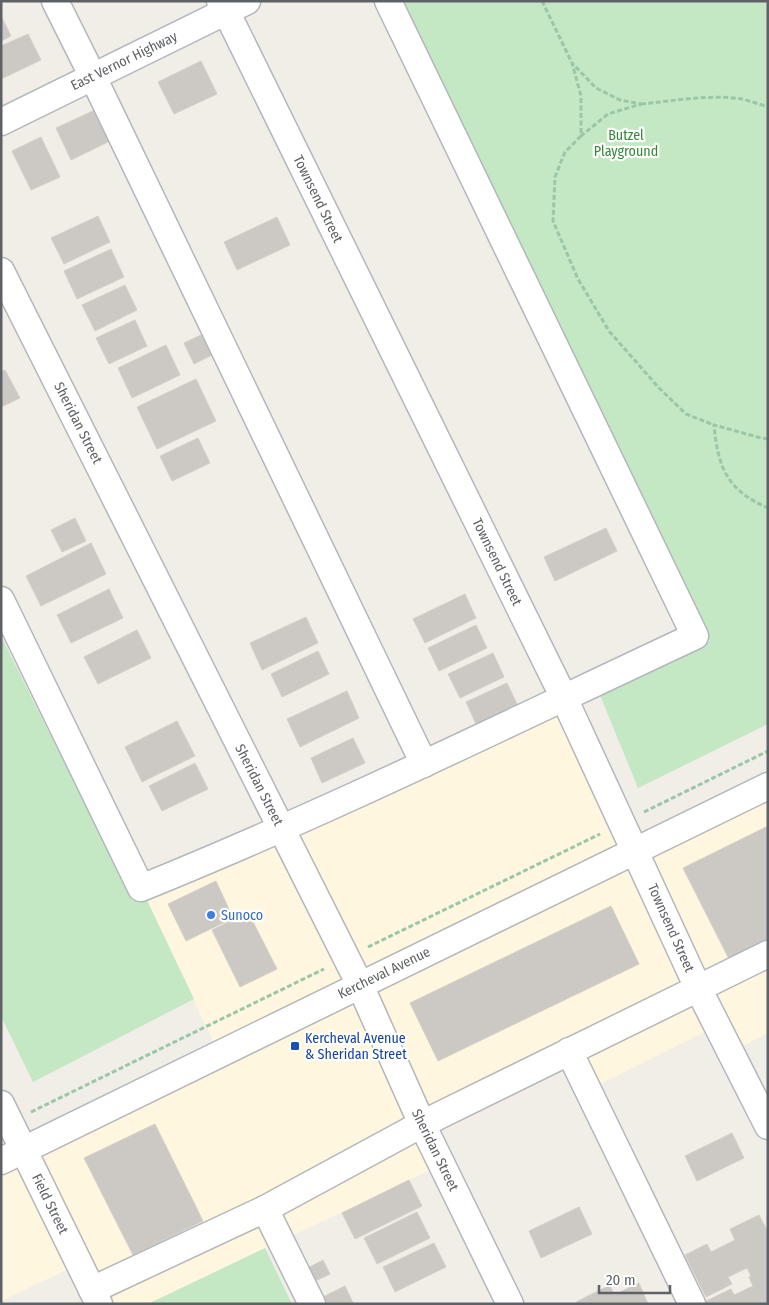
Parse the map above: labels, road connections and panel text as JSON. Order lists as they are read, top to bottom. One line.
{"streets":{"street":["East Vernor Highway","Townsend Street","Sheridan Street","Kercheval Avenue","Field Street"]},"crossings":[["East Vernor Highway","Townsend Street"],["Townsend Street","Kercheval Avenue"],["Sheridan Street","Kercheval Avenue"],["Kercheval Avenue","Field Street"]],"parks":["Butzel Playground"],"places":{"other":["Sunoco"],"transit":["Kercheval Avenue & Sheridan Street"]},"scale_bar":"20 m"}
